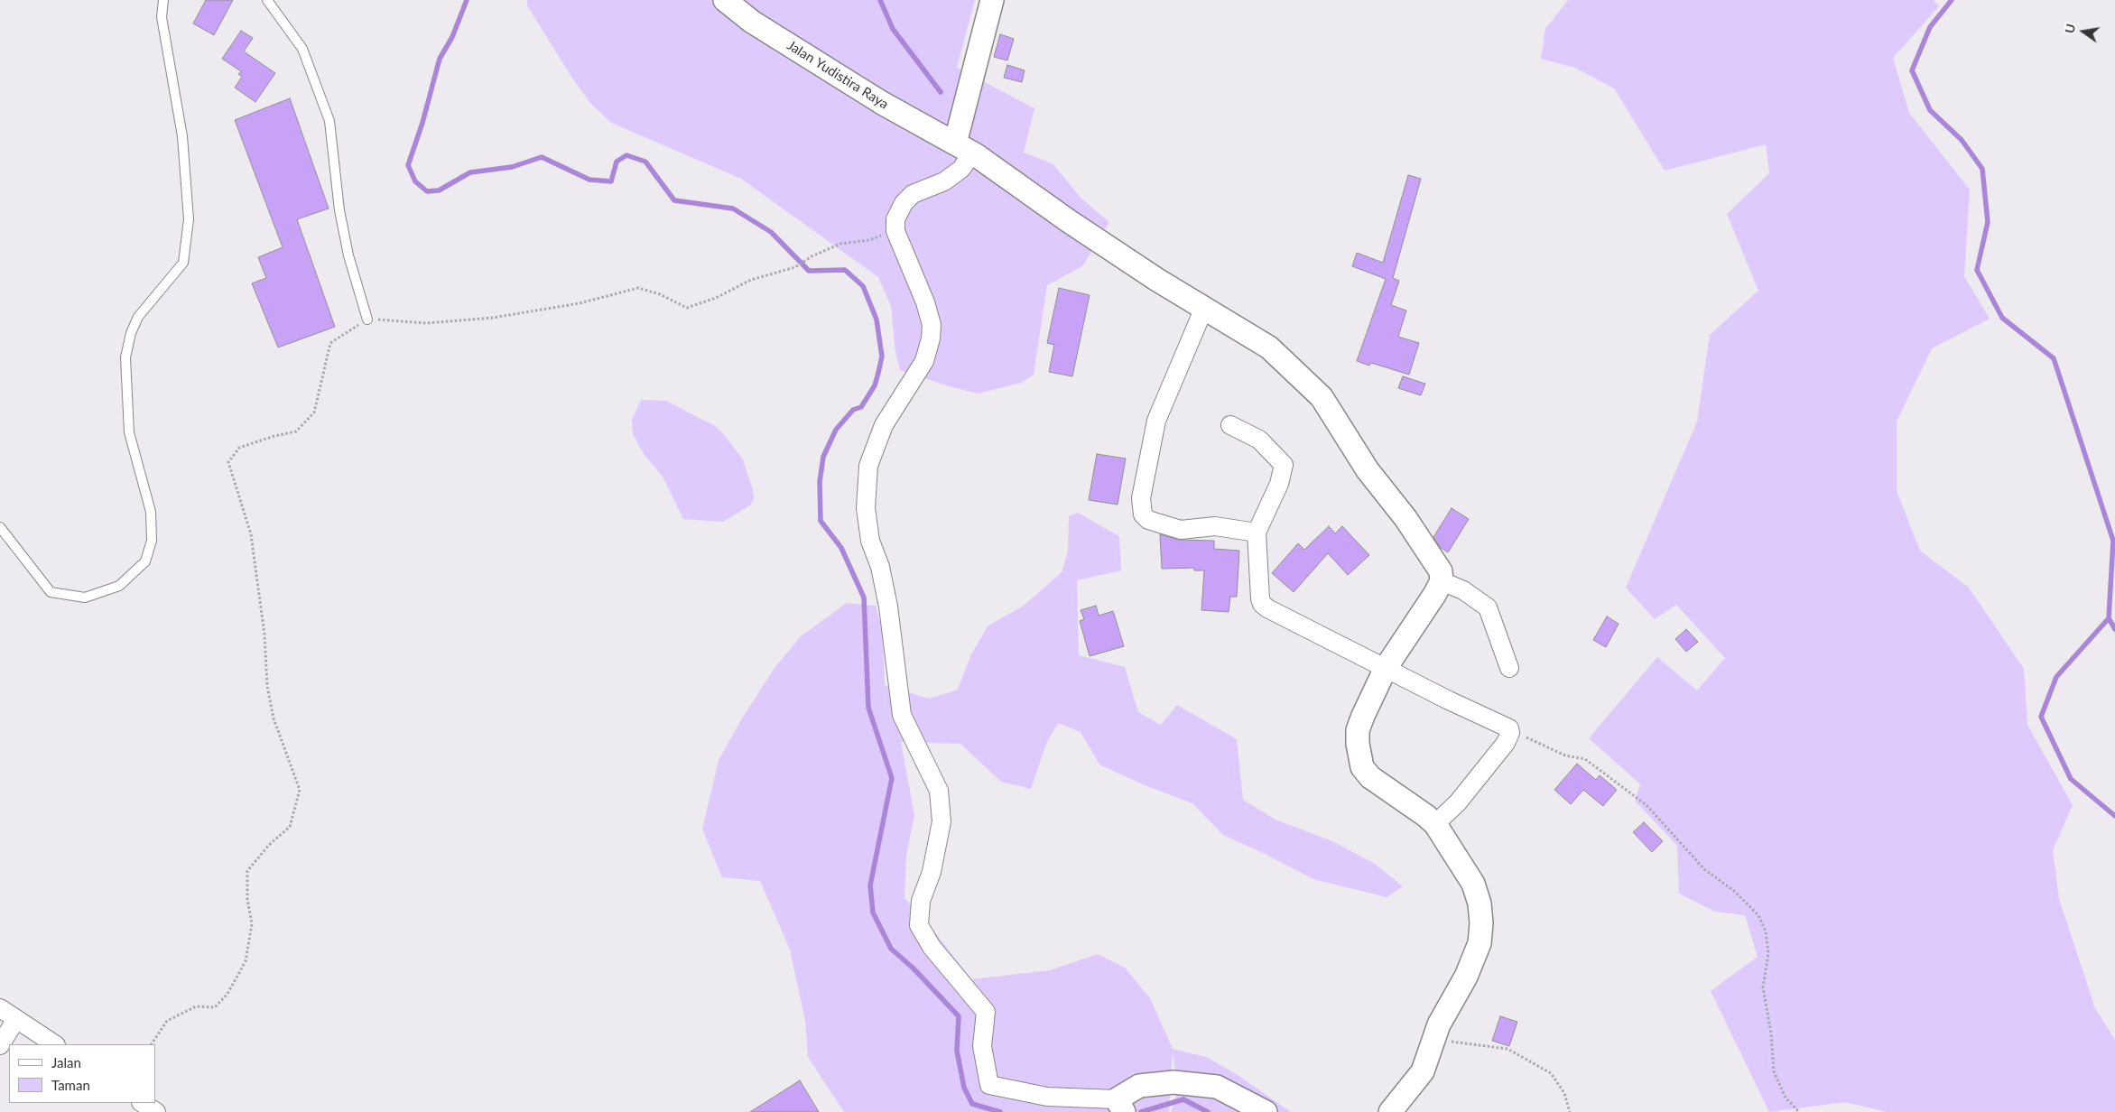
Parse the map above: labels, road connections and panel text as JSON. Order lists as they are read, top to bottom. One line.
{"streets":{"street":["Jalan Yudistira Raya"]},"legend":["Jalan","Taman"],"north":"left"}
